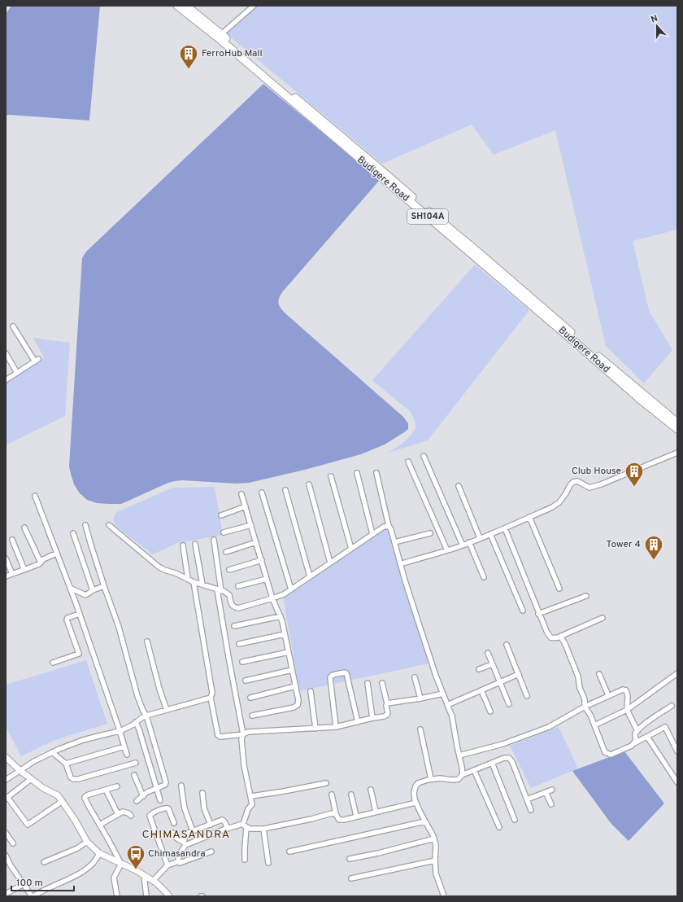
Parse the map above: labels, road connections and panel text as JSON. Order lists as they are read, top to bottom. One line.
{"streets":{"main road":["Budigere Road","SH104A"]},"districts":["CHIMASANDRA"],"places":{"building":["FerroHub Mall","Club House","Tower 4"],"bus stop":["Chimasandra"]},"scale_bar":"100 m","north":"top"}
